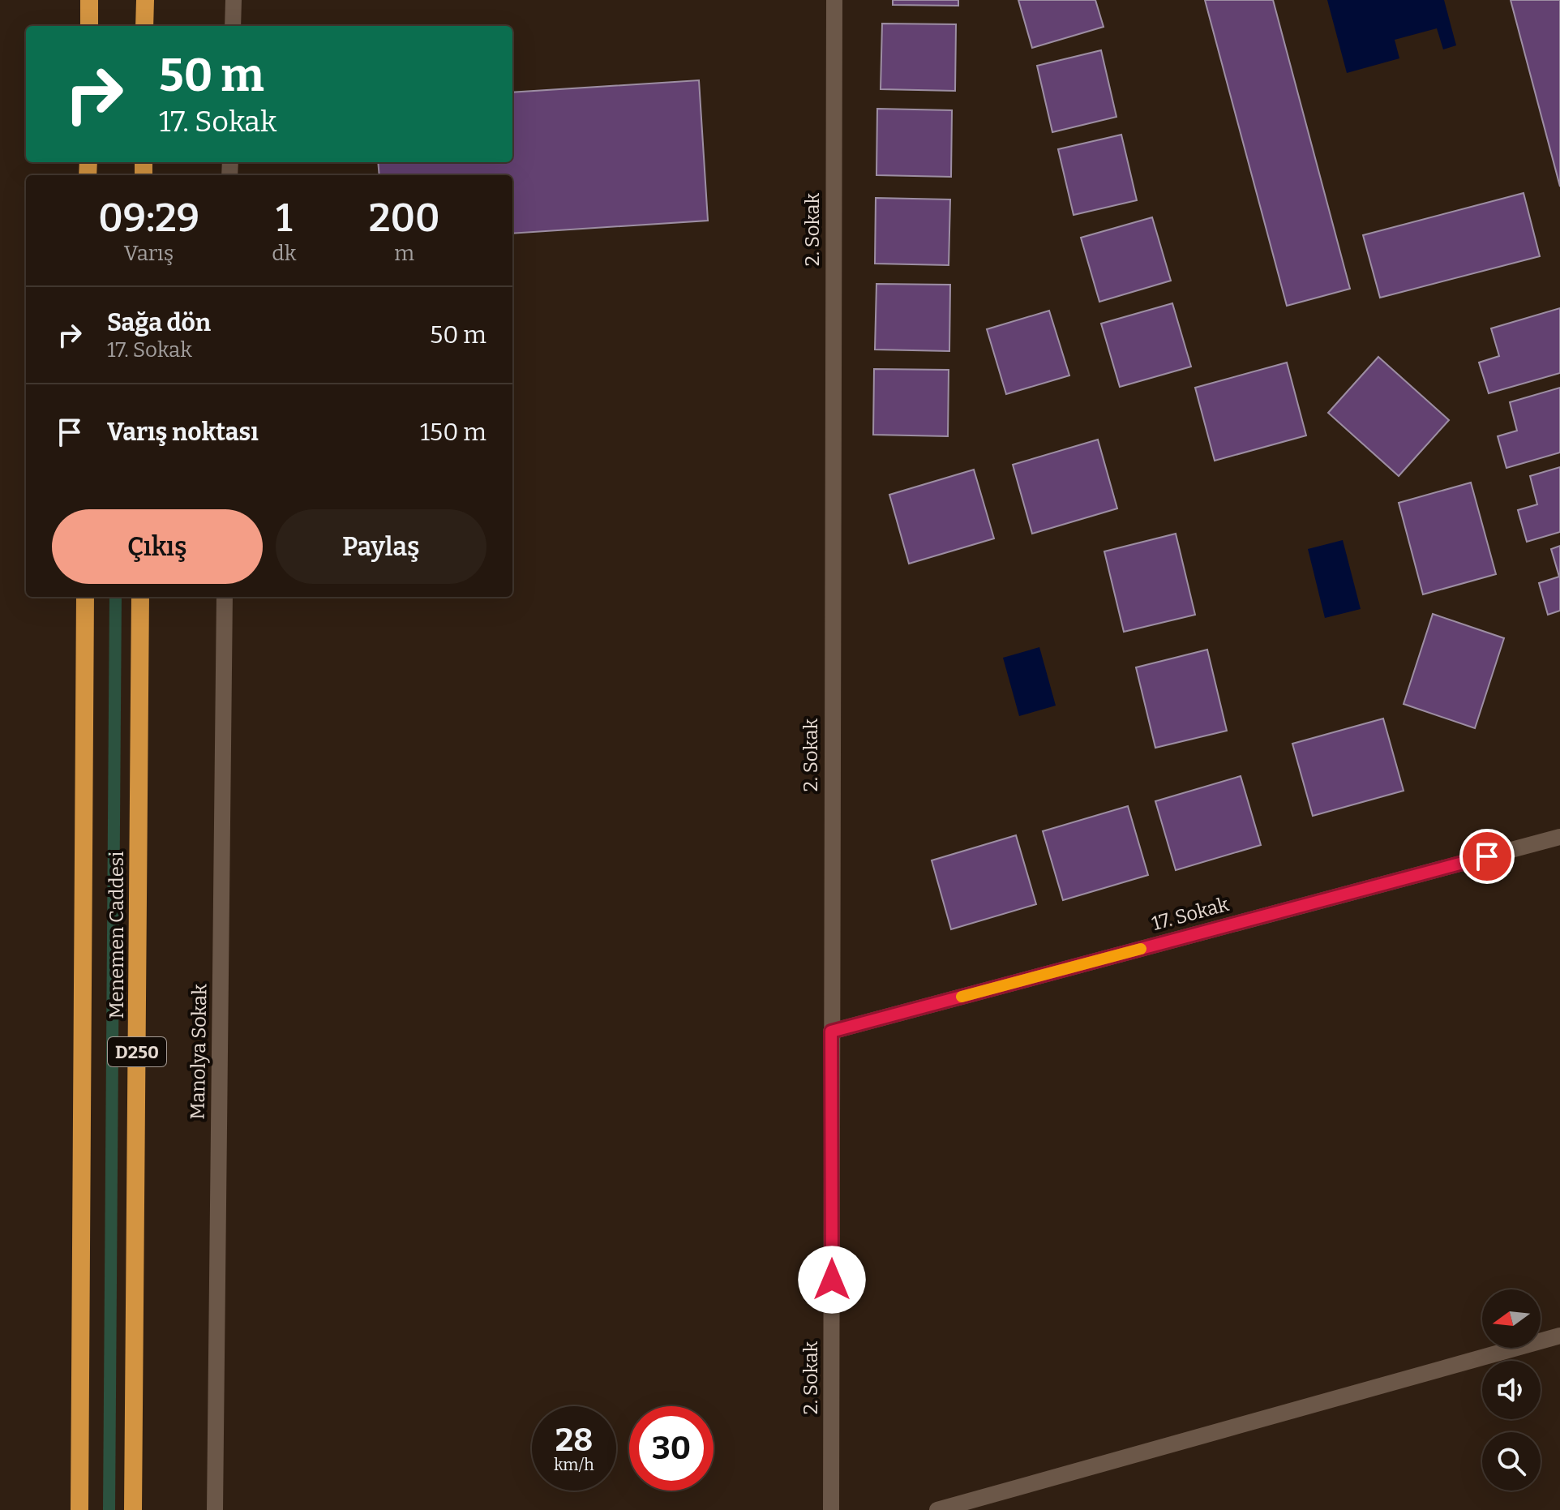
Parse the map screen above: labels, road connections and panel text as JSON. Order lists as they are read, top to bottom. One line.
{"streets":{"highway":["Menemen Caddesi","D250"],"street":["2. Sokak","17. Sokak","Manolya Sokak"]},"crossings":[["2. Sokak","17. Sokak"]],"north":"left","page":{"turn":["50 m","17. Sokak"],"eta":["09:29","Varış","1","dk","200","m"],"list":[{"name":"Sağa dön","note":"17. Sokak","value":"50 m"},{"name":"Varış noktası","value":"150 m"}],"buttons":["Çıkış","Paylaş"],"speed":"28 km/h","limit":"30"}}
